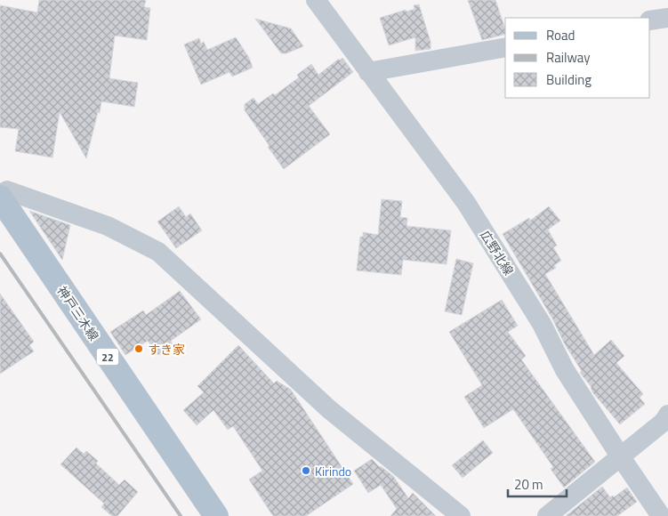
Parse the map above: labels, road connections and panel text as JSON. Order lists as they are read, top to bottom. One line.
{"streets":{"main road":["神戸三木線","22"],"street":["広野北線"]},"places":["すき家","Kirindo"],"legend":["Road","Railway","Building"],"scale_bar":"20 m"}
